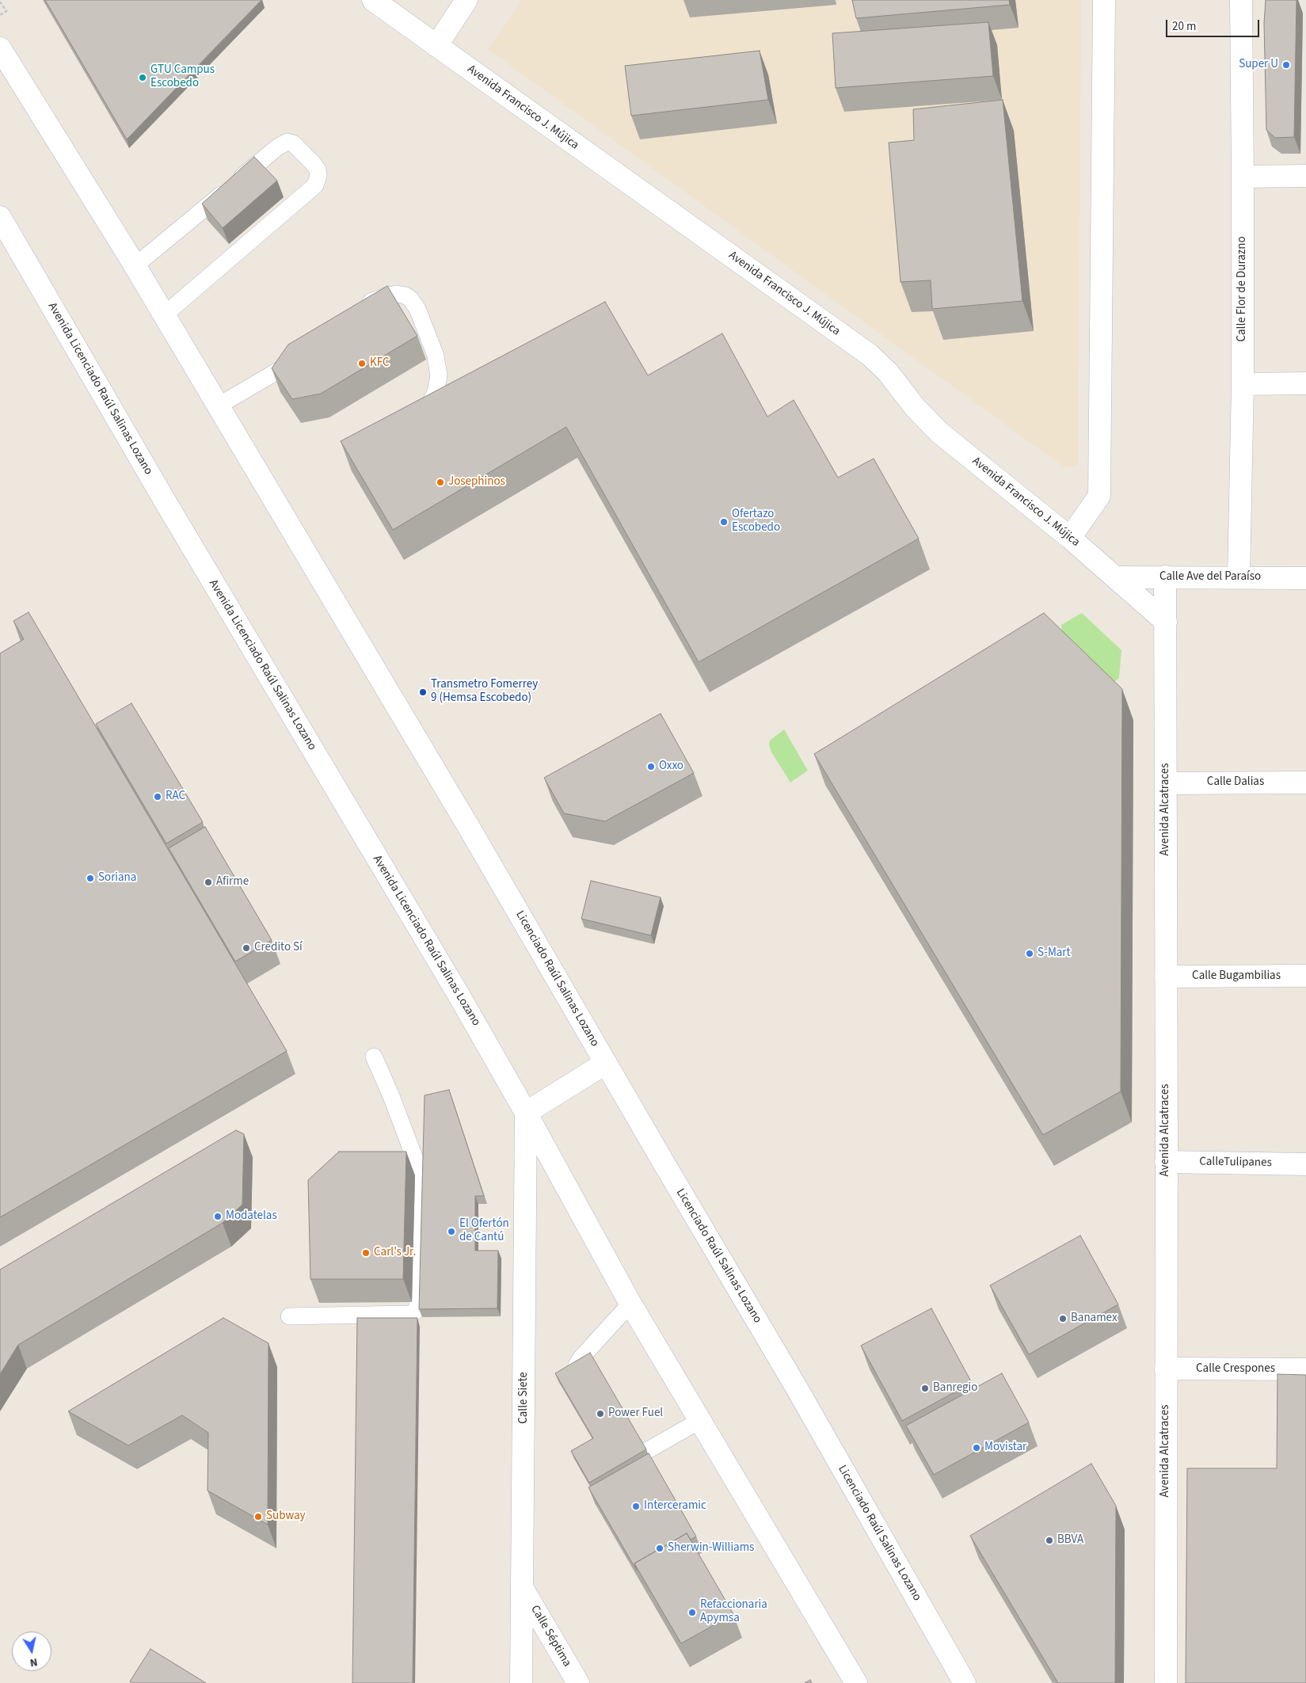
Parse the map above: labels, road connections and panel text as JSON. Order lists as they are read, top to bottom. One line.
{"streets":{"street":["Avenida Francisco J. Mújica","Calle Flor de Durazno","Avenida Licenciado Raúl Salinas Lozano","Calle Ave del Paraíso","Calle Dalias","Avenida Alcatraces","Calle Bugambilias","Licenciado Raúl Salinas Lozano","CalleTulipanes","Calle Crespones","Calle Siete","Calle Séptima"]},"crossings":[["Avenida Francisco J. Mújica","Calle Ave del Paraíso"],["Avenida Francisco J. Mújica","Avenida Alcatraces"],["Calle Flor de Durazno","Calle Ave del Paraíso"],["Avenida Licenciado Raúl Salinas Lozano","Calle Siete"],["Calle Ave del Paraíso","Avenida Alcatraces"],["Calle Dalias","Avenida Alcatraces"],["Avenida Alcatraces","Calle Bugambilias"],["Avenida Alcatraces","CalleTulipanes"],["Avenida Alcatraces","Calle Crespones"],["Calle Siete","Calle Séptima"]],"places":["Super U","GTU Campus Escobedo","KFC","Josephinos","Ofertazo Escobedo","Transmetro Fomerrey 9 (Hemsa Escobedo)","Oxxo","RAC","Soriana","Afirme","Credito Sí","S-Mart","Modatelas","El Ofertón de Cantú","Carl's Jr.","Banamex","Banregio","Power Fuel","Movistar","Interceramic","Subway","BBVA","Sherwin-Williams","Refaccionaria Apymsa"],"scale_bar":"20 m","north":"bottom"}
